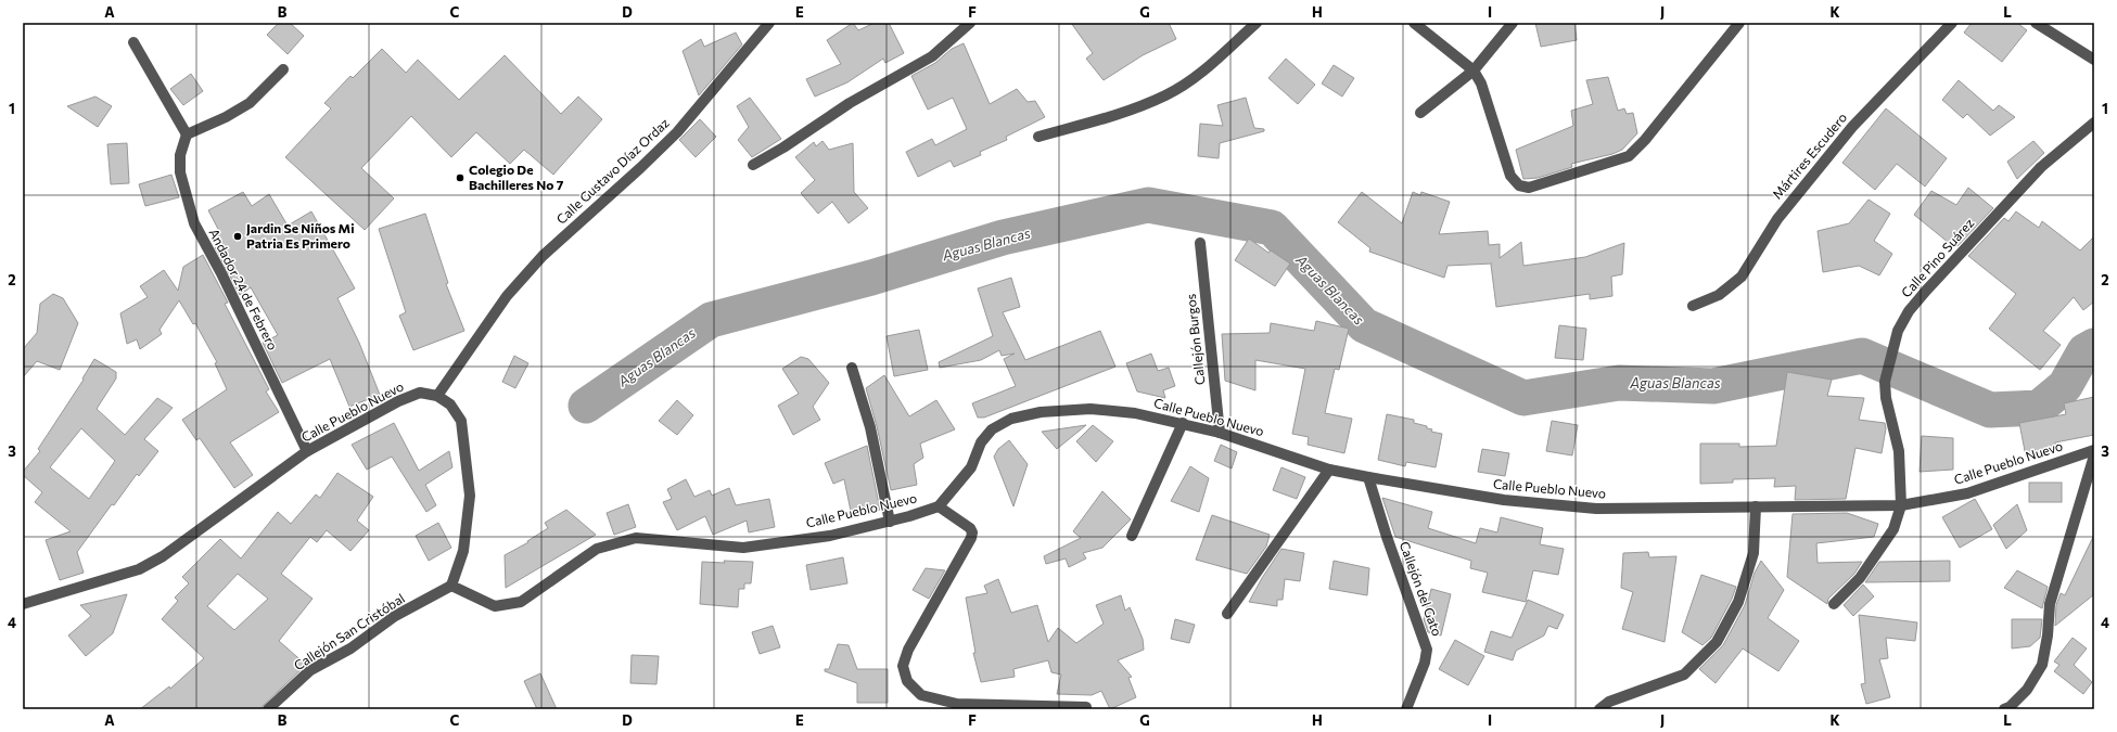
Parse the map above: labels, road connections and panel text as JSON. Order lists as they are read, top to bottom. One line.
{"streets":{"street":["Mártires Escudero","Calle Gustavo Díaz Ordaz","Calle Pino Suárez","Andador 24 de Febrero","Callejón Burgos","Calle Pueblo Nuevo","Callejón del Gato","Callejón San Cristóbal"]},"crossings":[["Calle Gustavo Díaz Ordaz","Calle Pueblo Nuevo"],["Calle Pino Suárez","Calle Pueblo Nuevo"],["Andador 24 de Febrero","Calle Pueblo Nuevo"],["Callejón Burgos","Calle Pueblo Nuevo"],["Calle Pueblo Nuevo","Callejón del Gato"],["Calle Pueblo Nuevo","Callejón San Cristóbal"]],"water":["Aguas Blancas"],"places":["Colegio De Bachilleres No 7","Jardin Se Niños Mi Patria Es Primero"],"grid":{"columns":["A","B","C","D","E","F","G","H","I","J","K","L"],"rows":["1","2","3","4"]}}
